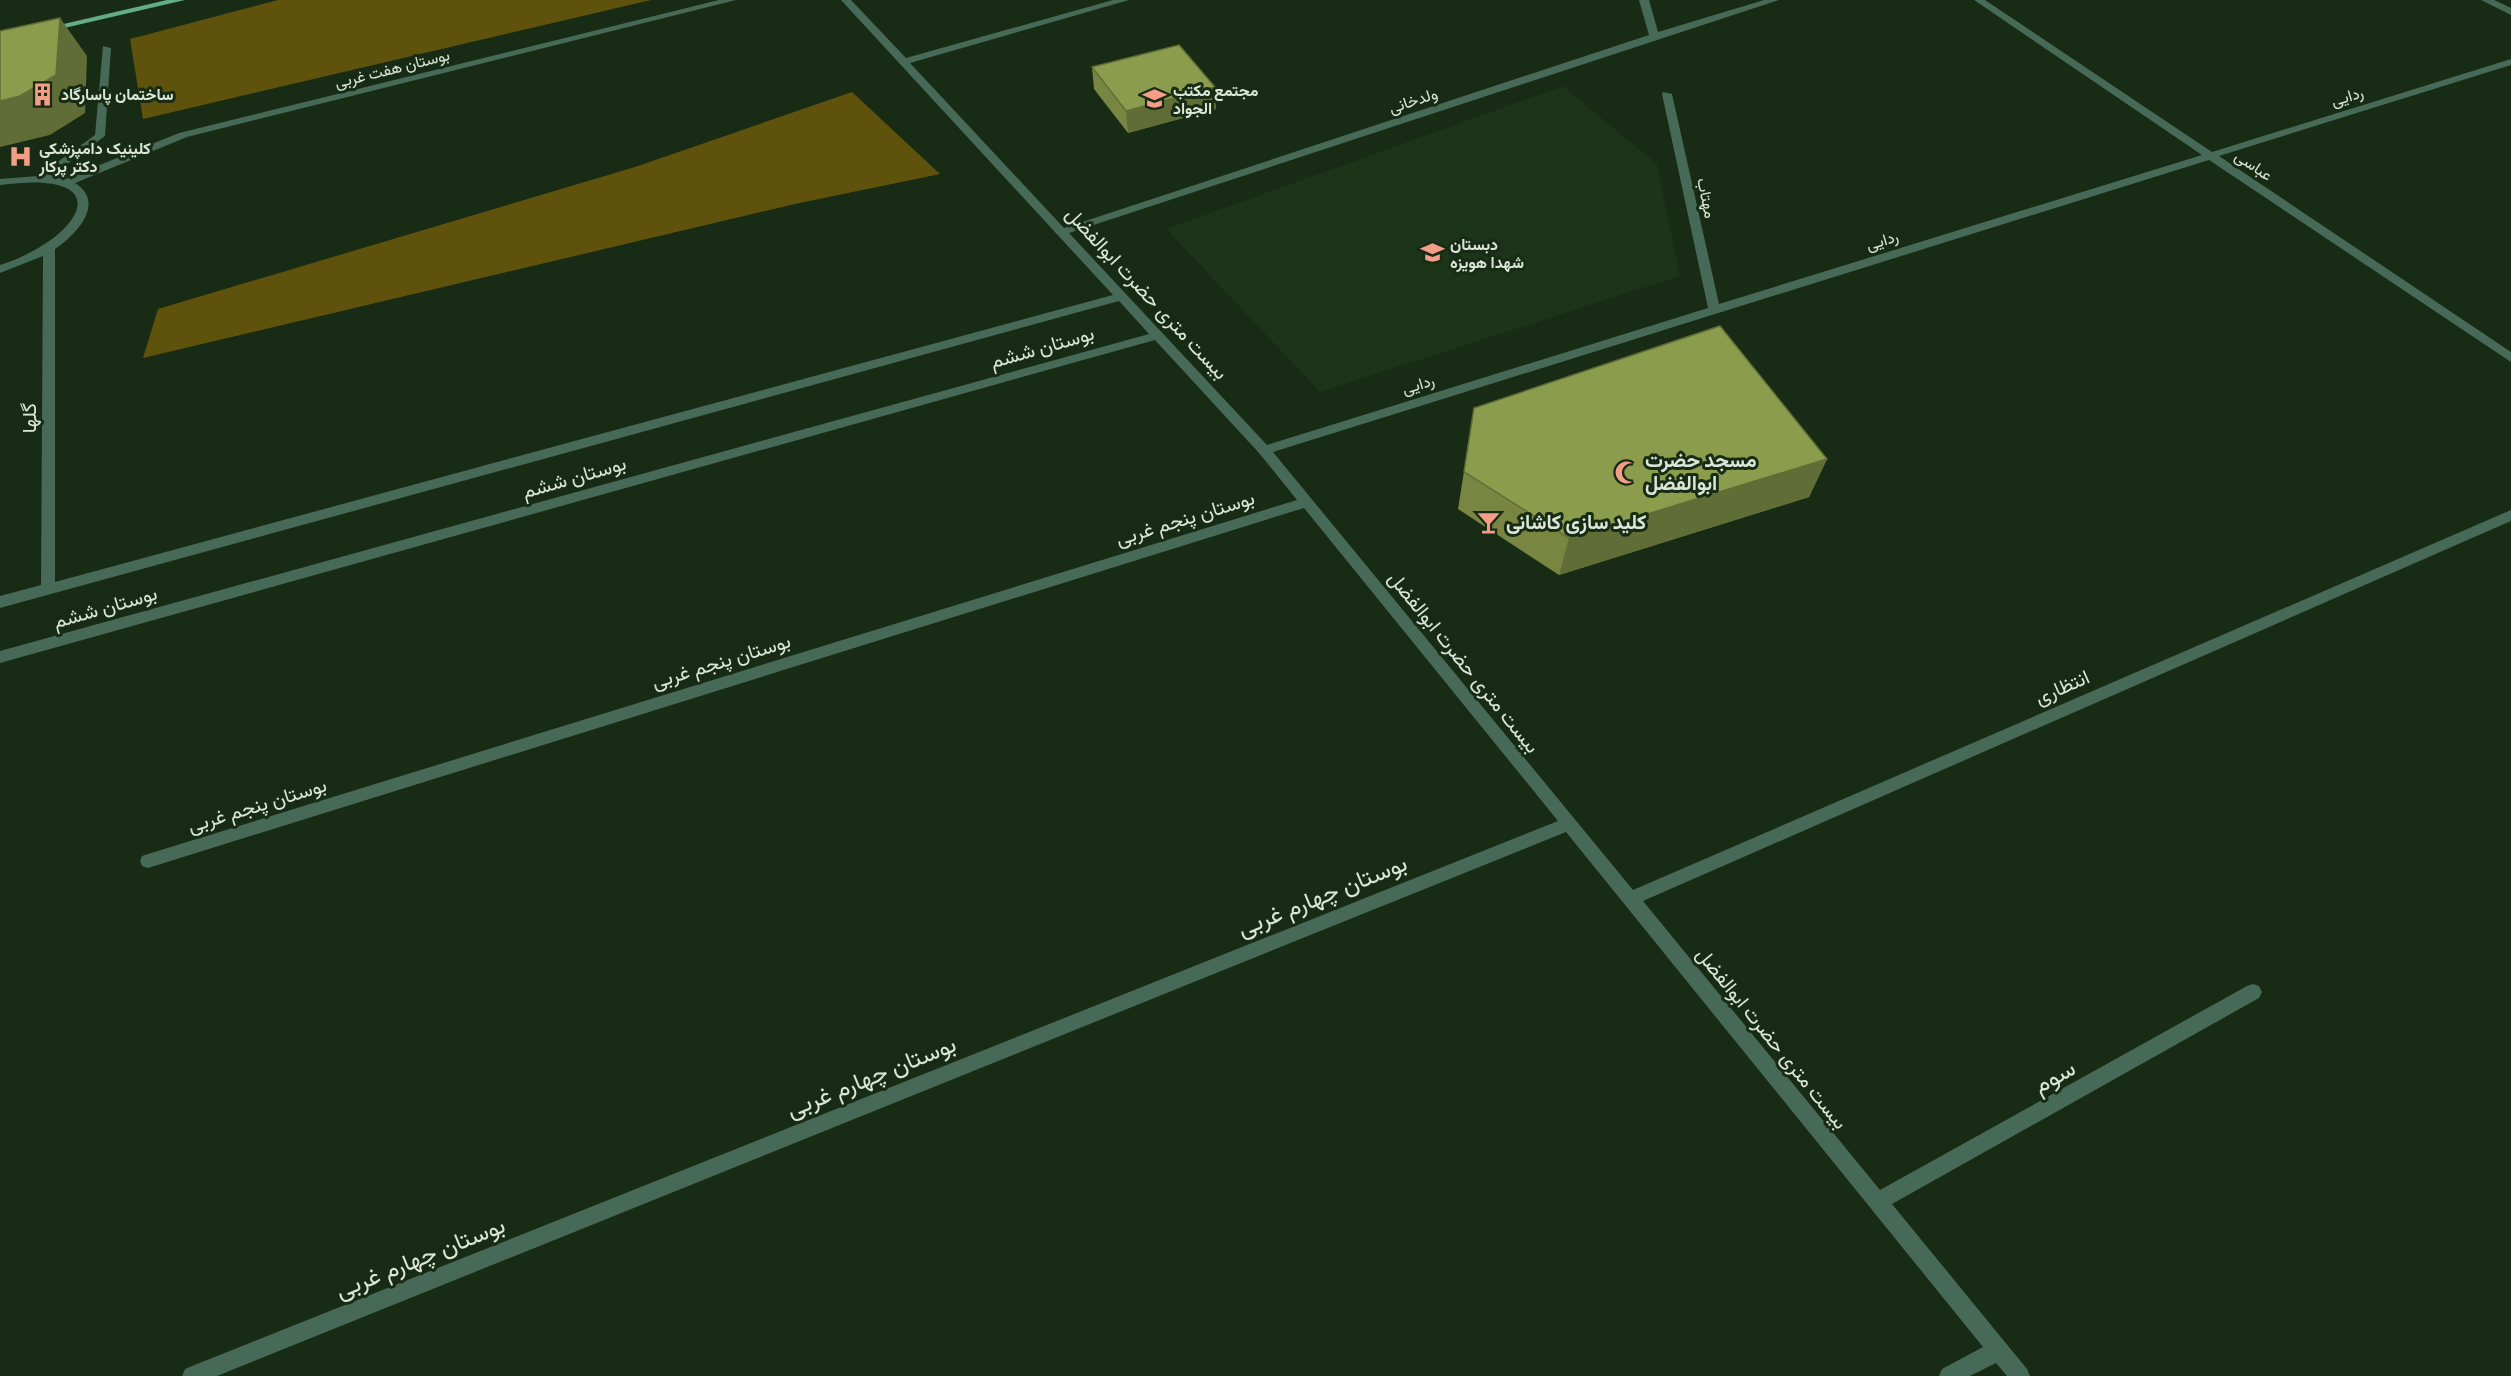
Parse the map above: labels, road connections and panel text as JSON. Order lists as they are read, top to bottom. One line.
{"streets":{"street":["بوستان هفت غربی","ردایی","ولدخانی","عباسی","مهتاب","بیست متری حضرت ابوالفضل","بوستان ششم","گلها","بوستان پنجم غربی","انتظاری","بوستان چهارم غربی","سوم"]},"crossings":[["ردایی","عباسی"],["ردایی","مهتاب"],["ردایی","بیست متری حضرت ابوالفضل"],["ولدخانی","بیست متری حضرت ابوالفضل"],["بیست متری حضرت ابوالفضل","بوستان ششم"],["بیست متری حضرت ابوالفضل","بوستان پنجم غربی"],["بیست متری حضرت ابوالفضل","انتظاری"],["بیست متری حضرت ابوالفضل","بوستان چهارم غربی"],["بیست متری حضرت ابوالفضل","سوم"],["بوستان ششم","گلها"]],"places":{"building":["ساختمان پاسارگاد"],"school or university":["مجتمع مکتب الجواد","دبستان شهدا هویزه"],"hospital":["کلینیک دامپزشکی دکتر پرکار"],"mosque":["مسجد حضرت ابوالفضل"],"bar":["کلید سازی کاشانی"]}}
